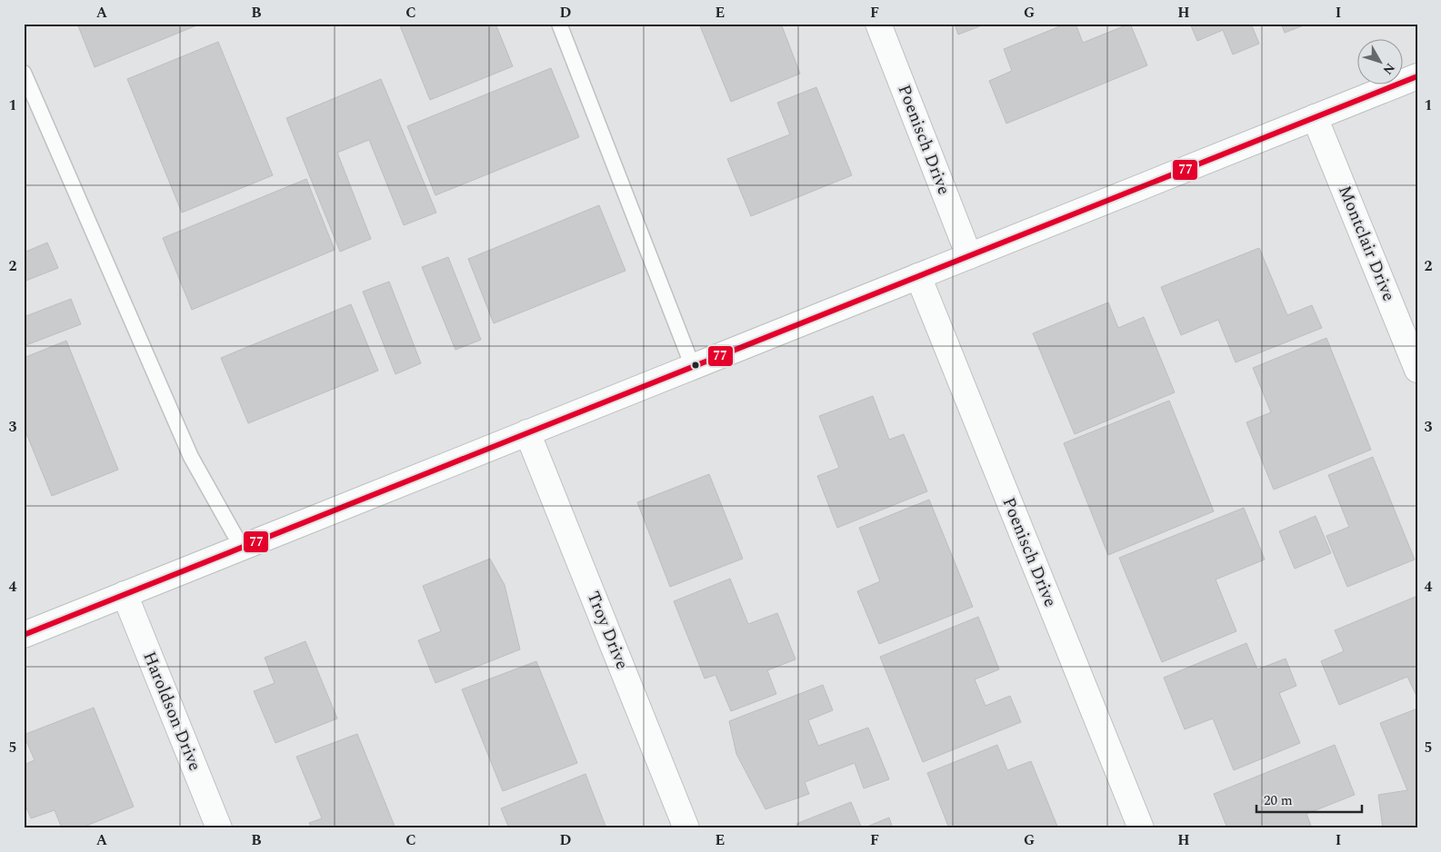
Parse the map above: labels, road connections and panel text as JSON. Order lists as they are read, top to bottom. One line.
{"streets":{"street":["Poenisch Drive","Montclair Drive","Troy Drive","Haroldson Drive"]},"lines":["transit line 77"],"scale_bar":"20 m","north":"bottom right","grid":{"columns":["A","B","C","D","E","F","G","H","I"],"rows":["1","2","3","4","5"]}}
